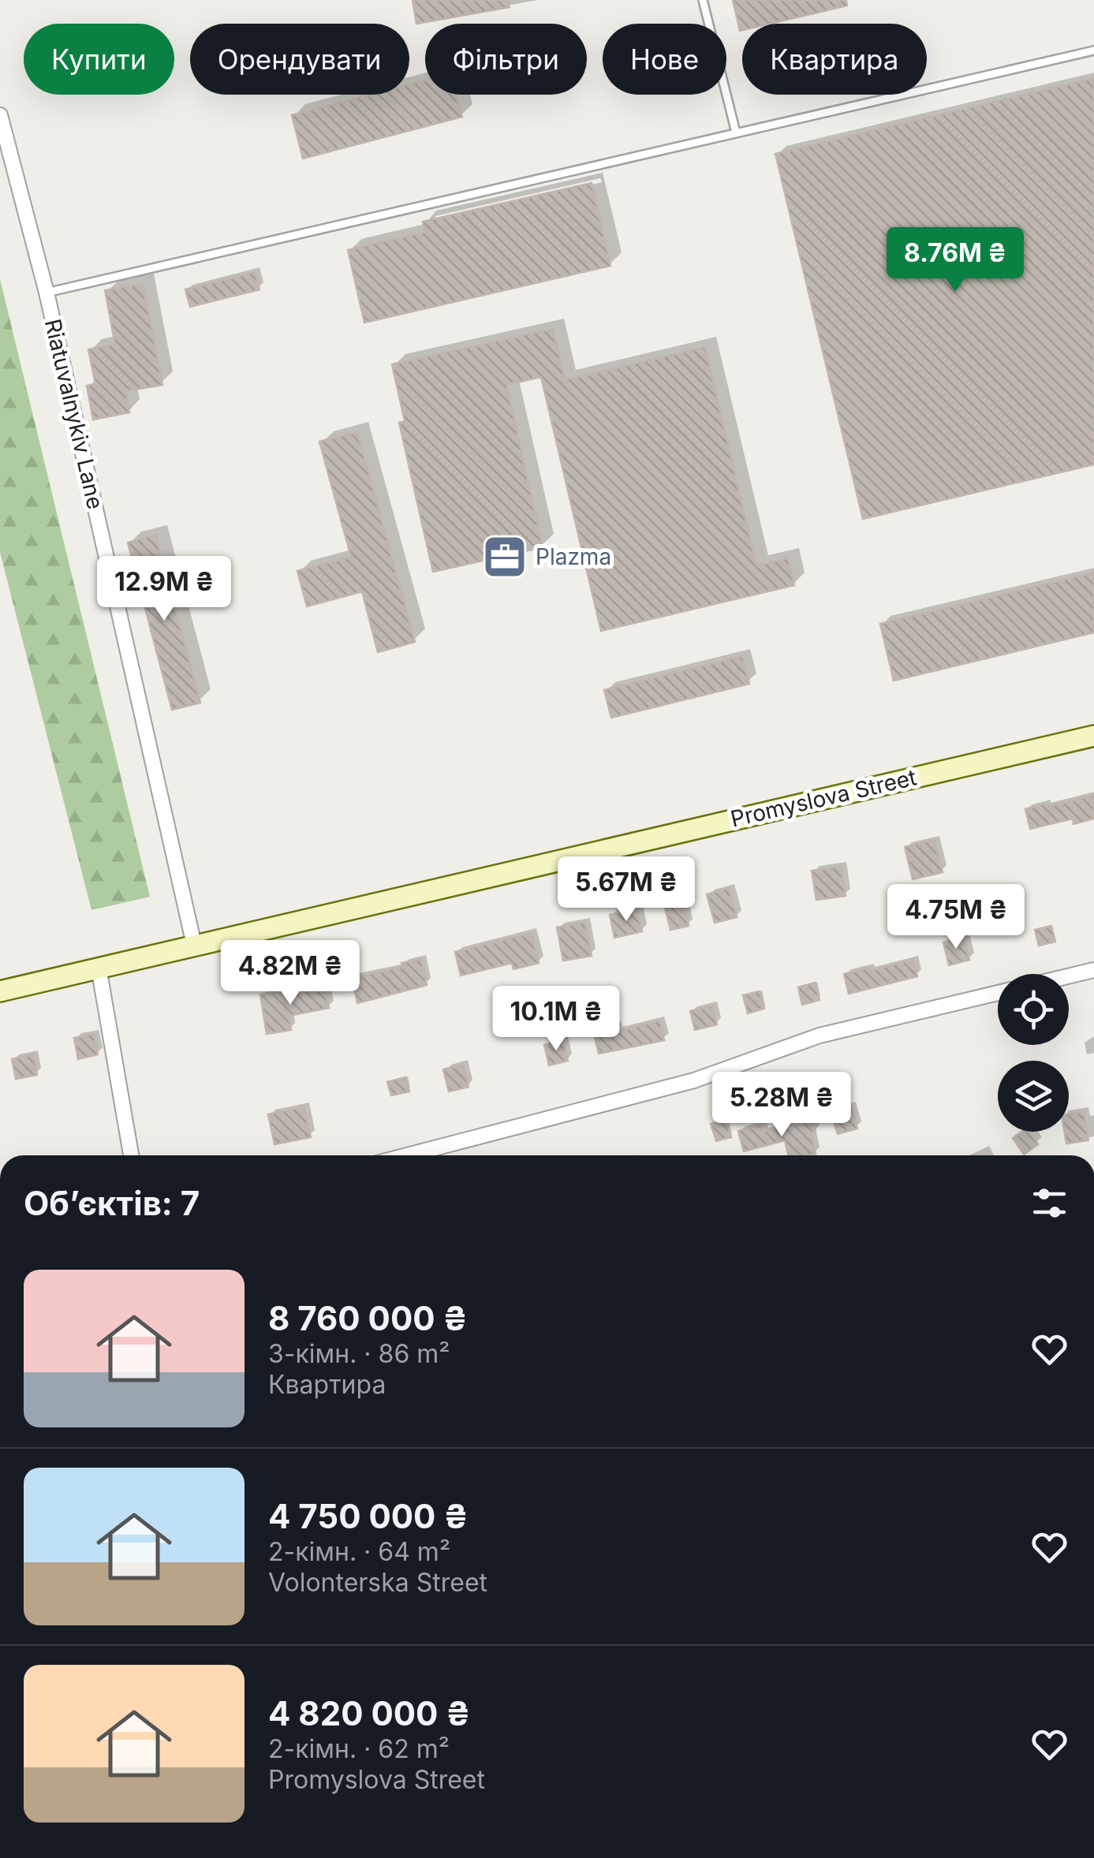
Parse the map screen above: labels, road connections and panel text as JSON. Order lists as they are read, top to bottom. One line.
{"streets":{"street":["Riatuvalnykiv Lane","Promyslova Street"]},"crossings":[["Riatuvalnykiv Lane","Promyslova Street"]],"places":{"office":["Plazma"]},"page":{"chip":["Купити","Орендувати","Фільтри","Нове","Квартира"],"price":["8.76M ₴","12.9M ₴","5.67M ₴","4.75M ₴","4.82M ₴","10.1M ₴","5.28M ₴"],"heading":"Об’єктів: 7","list":[{"name":"8 760 000 ₴","note":"3-кімн. · 86 m² · Квартира"},{"name":"4 750 000 ₴","note":"2-кімн. · 64 m² · Volonterska Street"},{"name":"4 820 000 ₴","note":"2-кімн. · 62 m² · Promyslova Street"}]}}
